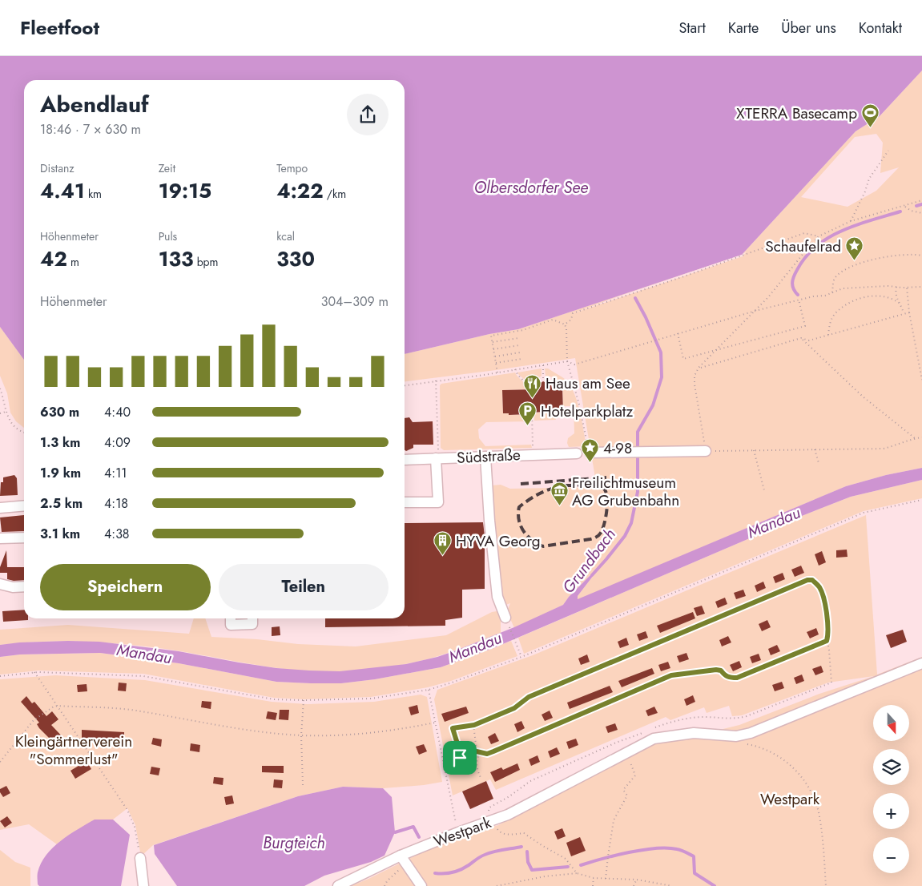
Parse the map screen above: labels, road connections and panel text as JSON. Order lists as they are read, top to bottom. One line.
{"streets":{"street":["Südstraße","Westpark"]},"water":["Olbersdorfer See","Mandau","Grundbach","Burgteich"],"parks":["Kleingärtnerverein \"Sommerlust\"","Westpark"],"places":{"sports":["XTERRA Basecamp"],"place":["Schaufelrad","4-98"],"restaurant":["Haus am See"],"parking":["Hotelparkplatz"],"museum":["Freilichtmuseum AG Grubenbahn"],"building":["HYVA Georg"]},"north":"bottom","page":{"header":"Fleetfoot","nav":["Start","Karte","Über uns","Kontakt"],"heading":["Abendlauf","18:46 · 7 × 630 m"],"stats":[["Distanz","4.41 km"],["Zeit","19:15"],["Tempo","4:22 /km"],["Höhenmeter","42 m"],["Puls","133 bpm"],["kcal","330"]],"chart":["Höhenmeter","304–309 m"],"list":[{"name":"630 m","note":"4:40"},{"name":"1.3 km","note":"4:09"},{"name":"1.9 km","note":"4:11"},{"name":"2.5 km","note":"4:18"},{"name":"3.1 km","note":"4:38"}],"buttons":["Speichern","Teilen"],"map_buttons":["+","−"]}}
